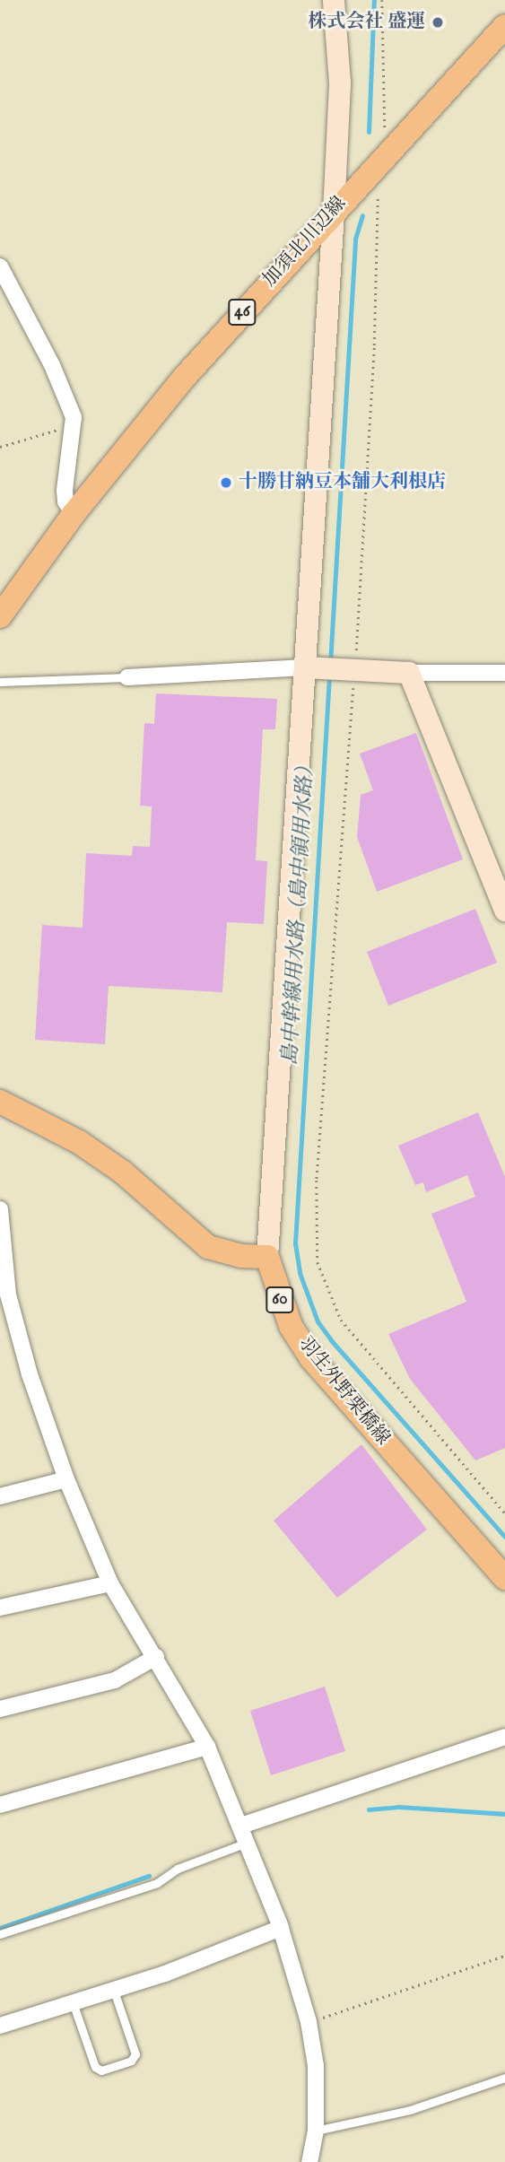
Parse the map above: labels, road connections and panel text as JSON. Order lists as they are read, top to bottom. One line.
{"streets":{"main road":["加須北川辺線","46","60","羽生外野栗橋線"]},"water":["島中幹線用水路（島中領用水路）"],"places":["株式会社 盛運","十勝甘納豆本舗大利根店"]}
